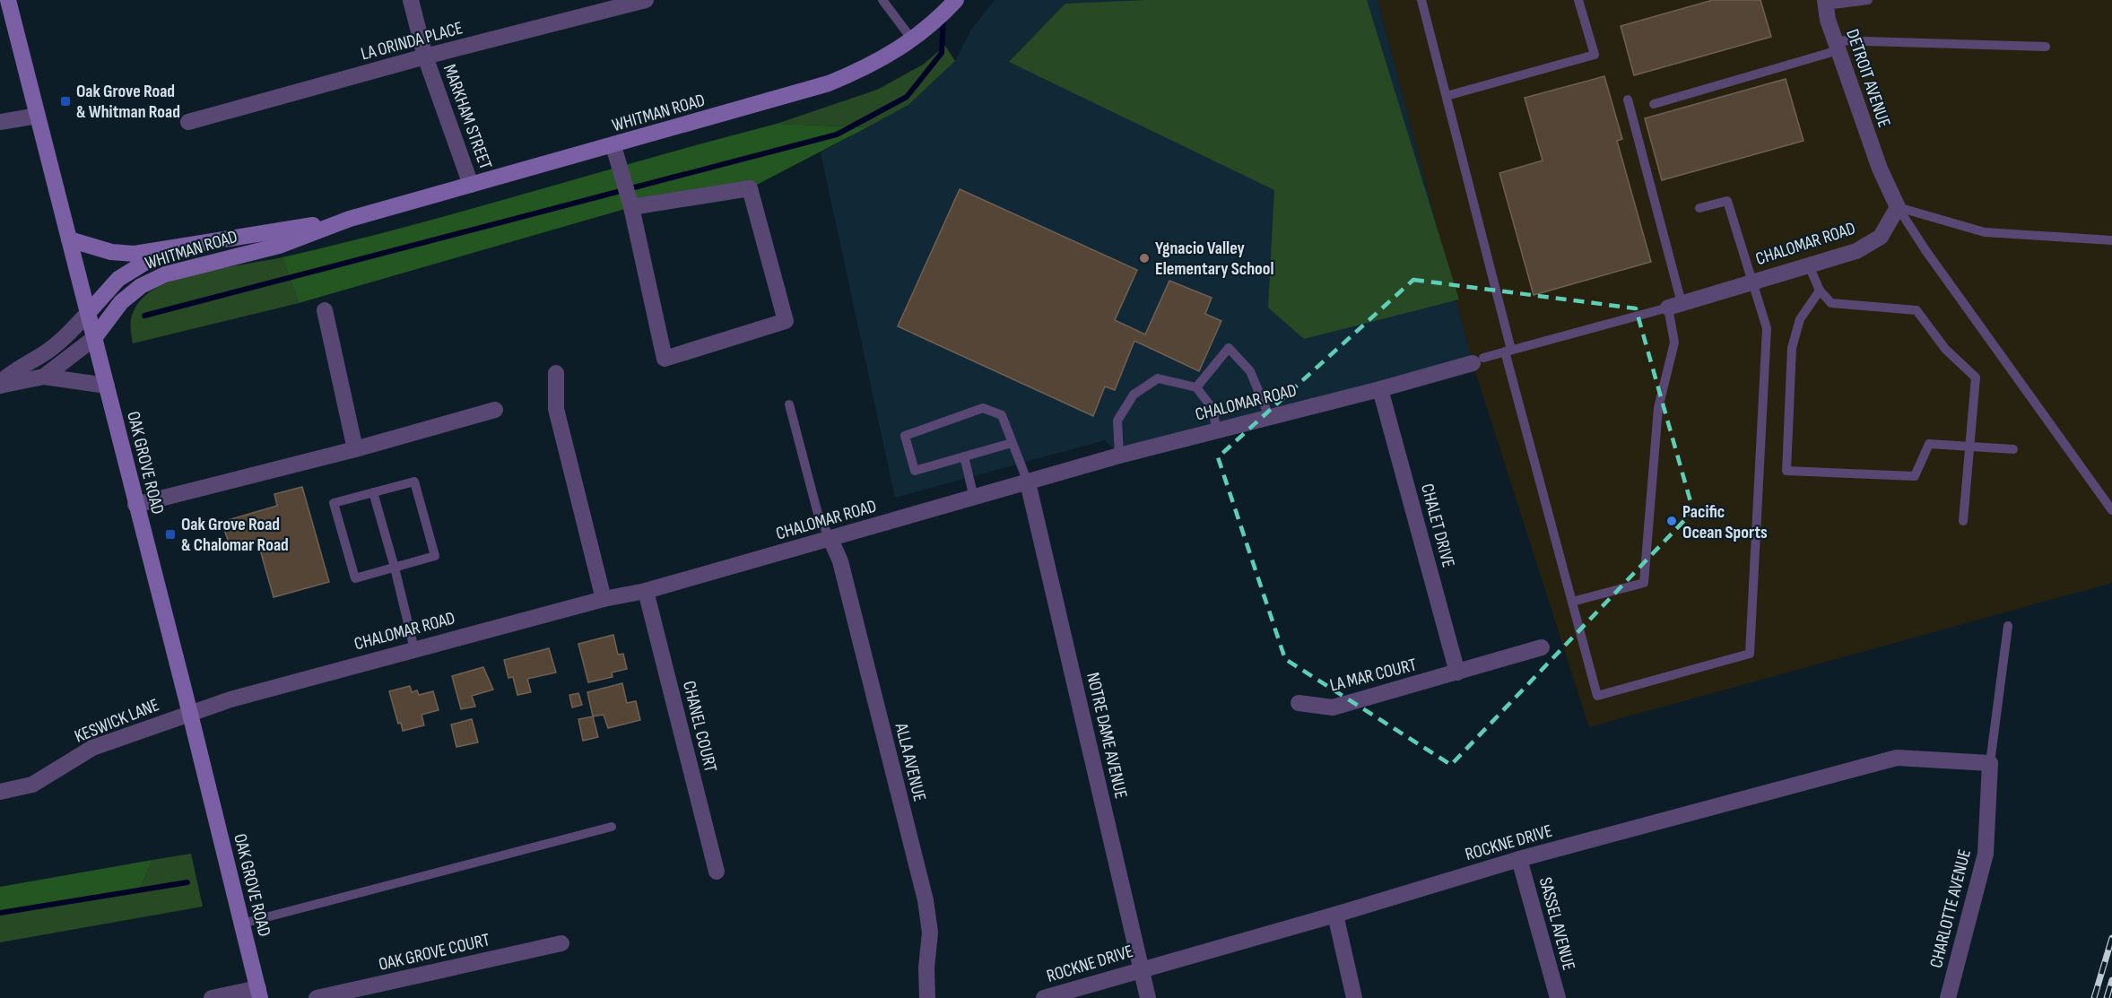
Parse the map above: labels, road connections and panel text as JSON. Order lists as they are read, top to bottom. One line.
{"streets":{"street":["LA ORINDA PLACE","DETROIT AVENUE","WHITMAN ROAD","MARKHAM STREET","CHALOMAR ROAD","OAK GROVE ROAD","CHALET DRIVE","LA MAR COURT","KESWICK LANE","CHANEL COURT","NOTRE DAME AVENUE","ALLA AVENUE","ROCKNE DRIVE","CHARLOTTE AVENUE","SASSEL AVENUE","OAK GROVE COURT"]},"crossings":[["LA ORINDA PLACE","MARKHAM STREET"],["DETROIT AVENUE","CHALOMAR ROAD"],["WHITMAN ROAD","MARKHAM STREET"],["WHITMAN ROAD","OAK GROVE ROAD"],["CHALOMAR ROAD","OAK GROVE ROAD"],["CHALOMAR ROAD","CHALET DRIVE"],["CHALOMAR ROAD","KESWICK LANE"],["CHALOMAR ROAD","CHANEL COURT"],["CHALOMAR ROAD","NOTRE DAME AVENUE"],["CHALOMAR ROAD","ALLA AVENUE"],["OAK GROVE ROAD","KESWICK LANE"],["CHALET DRIVE","LA MAR COURT"],["NOTRE DAME AVENUE","ROCKNE DRIVE"],["ROCKNE DRIVE","CHARLOTTE AVENUE"],["ROCKNE DRIVE","SASSEL AVENUE"]],"places":{"transit":["Oak Grove Road & Whitman Road","Oak Grove Road & Chalomar Road"],"other":["Ygnacio Valley Elementary School","Pacific Ocean Sports"]}}
